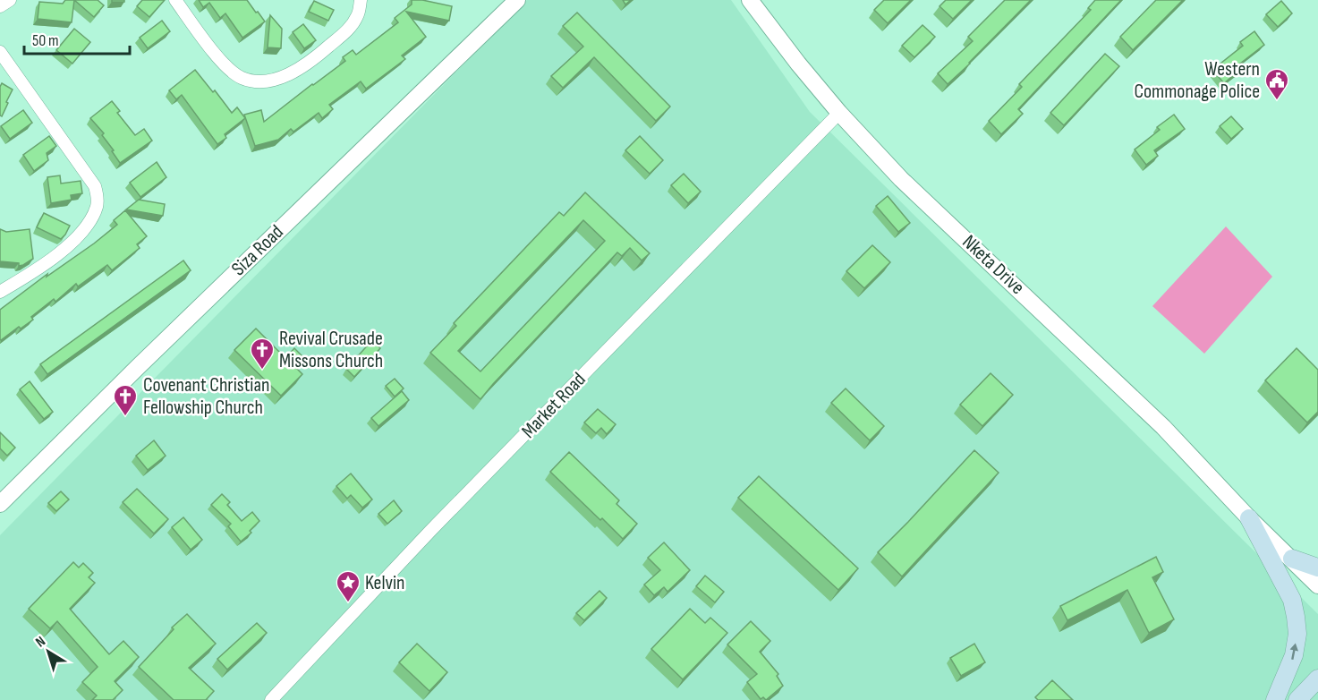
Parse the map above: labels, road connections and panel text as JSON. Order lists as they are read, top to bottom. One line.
{"streets":{"street":["Siza Road","Nketa Drive","Market Road"]},"crossings":[["Nketa Drive","Market Road"]],"places":{"public building":["Western Commonage Police"],"church":["Revival Crusade Missons Church","Covenant Christian Fellowship Church"],"place":["Kelvin"]},"scale_bar":"50 m","north":"top left"}
